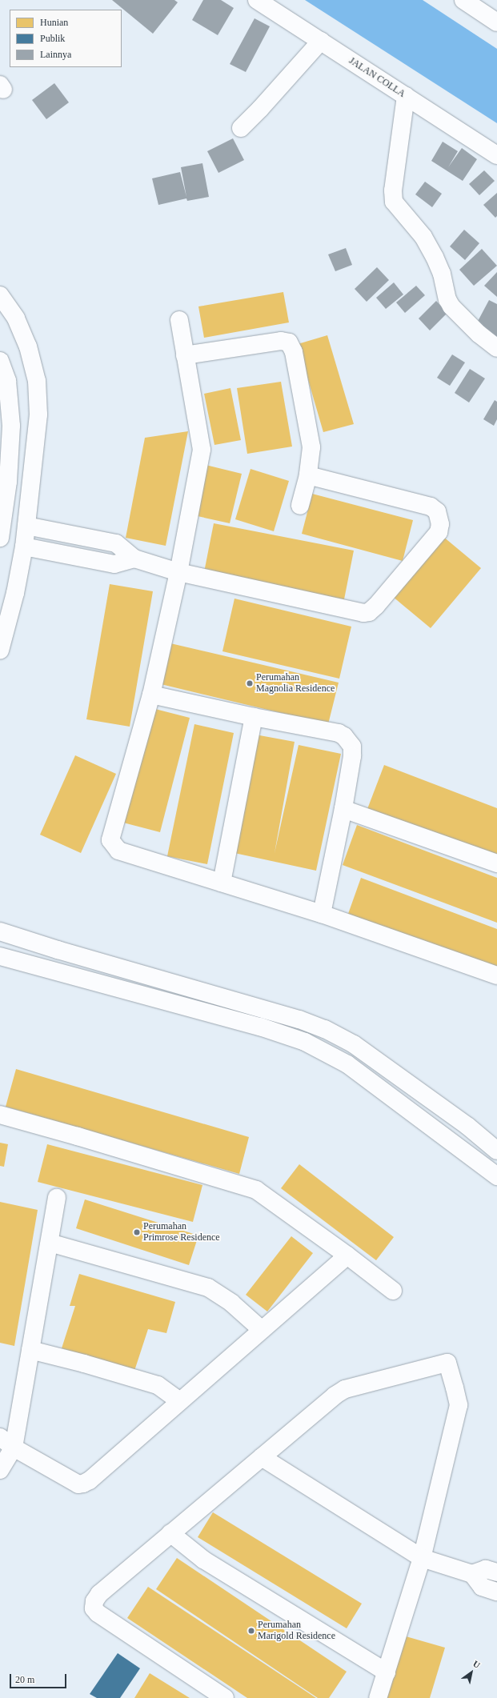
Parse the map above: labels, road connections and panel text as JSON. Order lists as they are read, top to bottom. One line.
{"streets":{"street":["JALAN COLLA"]},"places":["Perumahan Magnolia Residence","Perumahan Primrose Residence","Perumahan Marigold Residence"],"legend":["Hunian","Publik","Lainnya"],"scale_bar":"20 m","north":"top right"}
